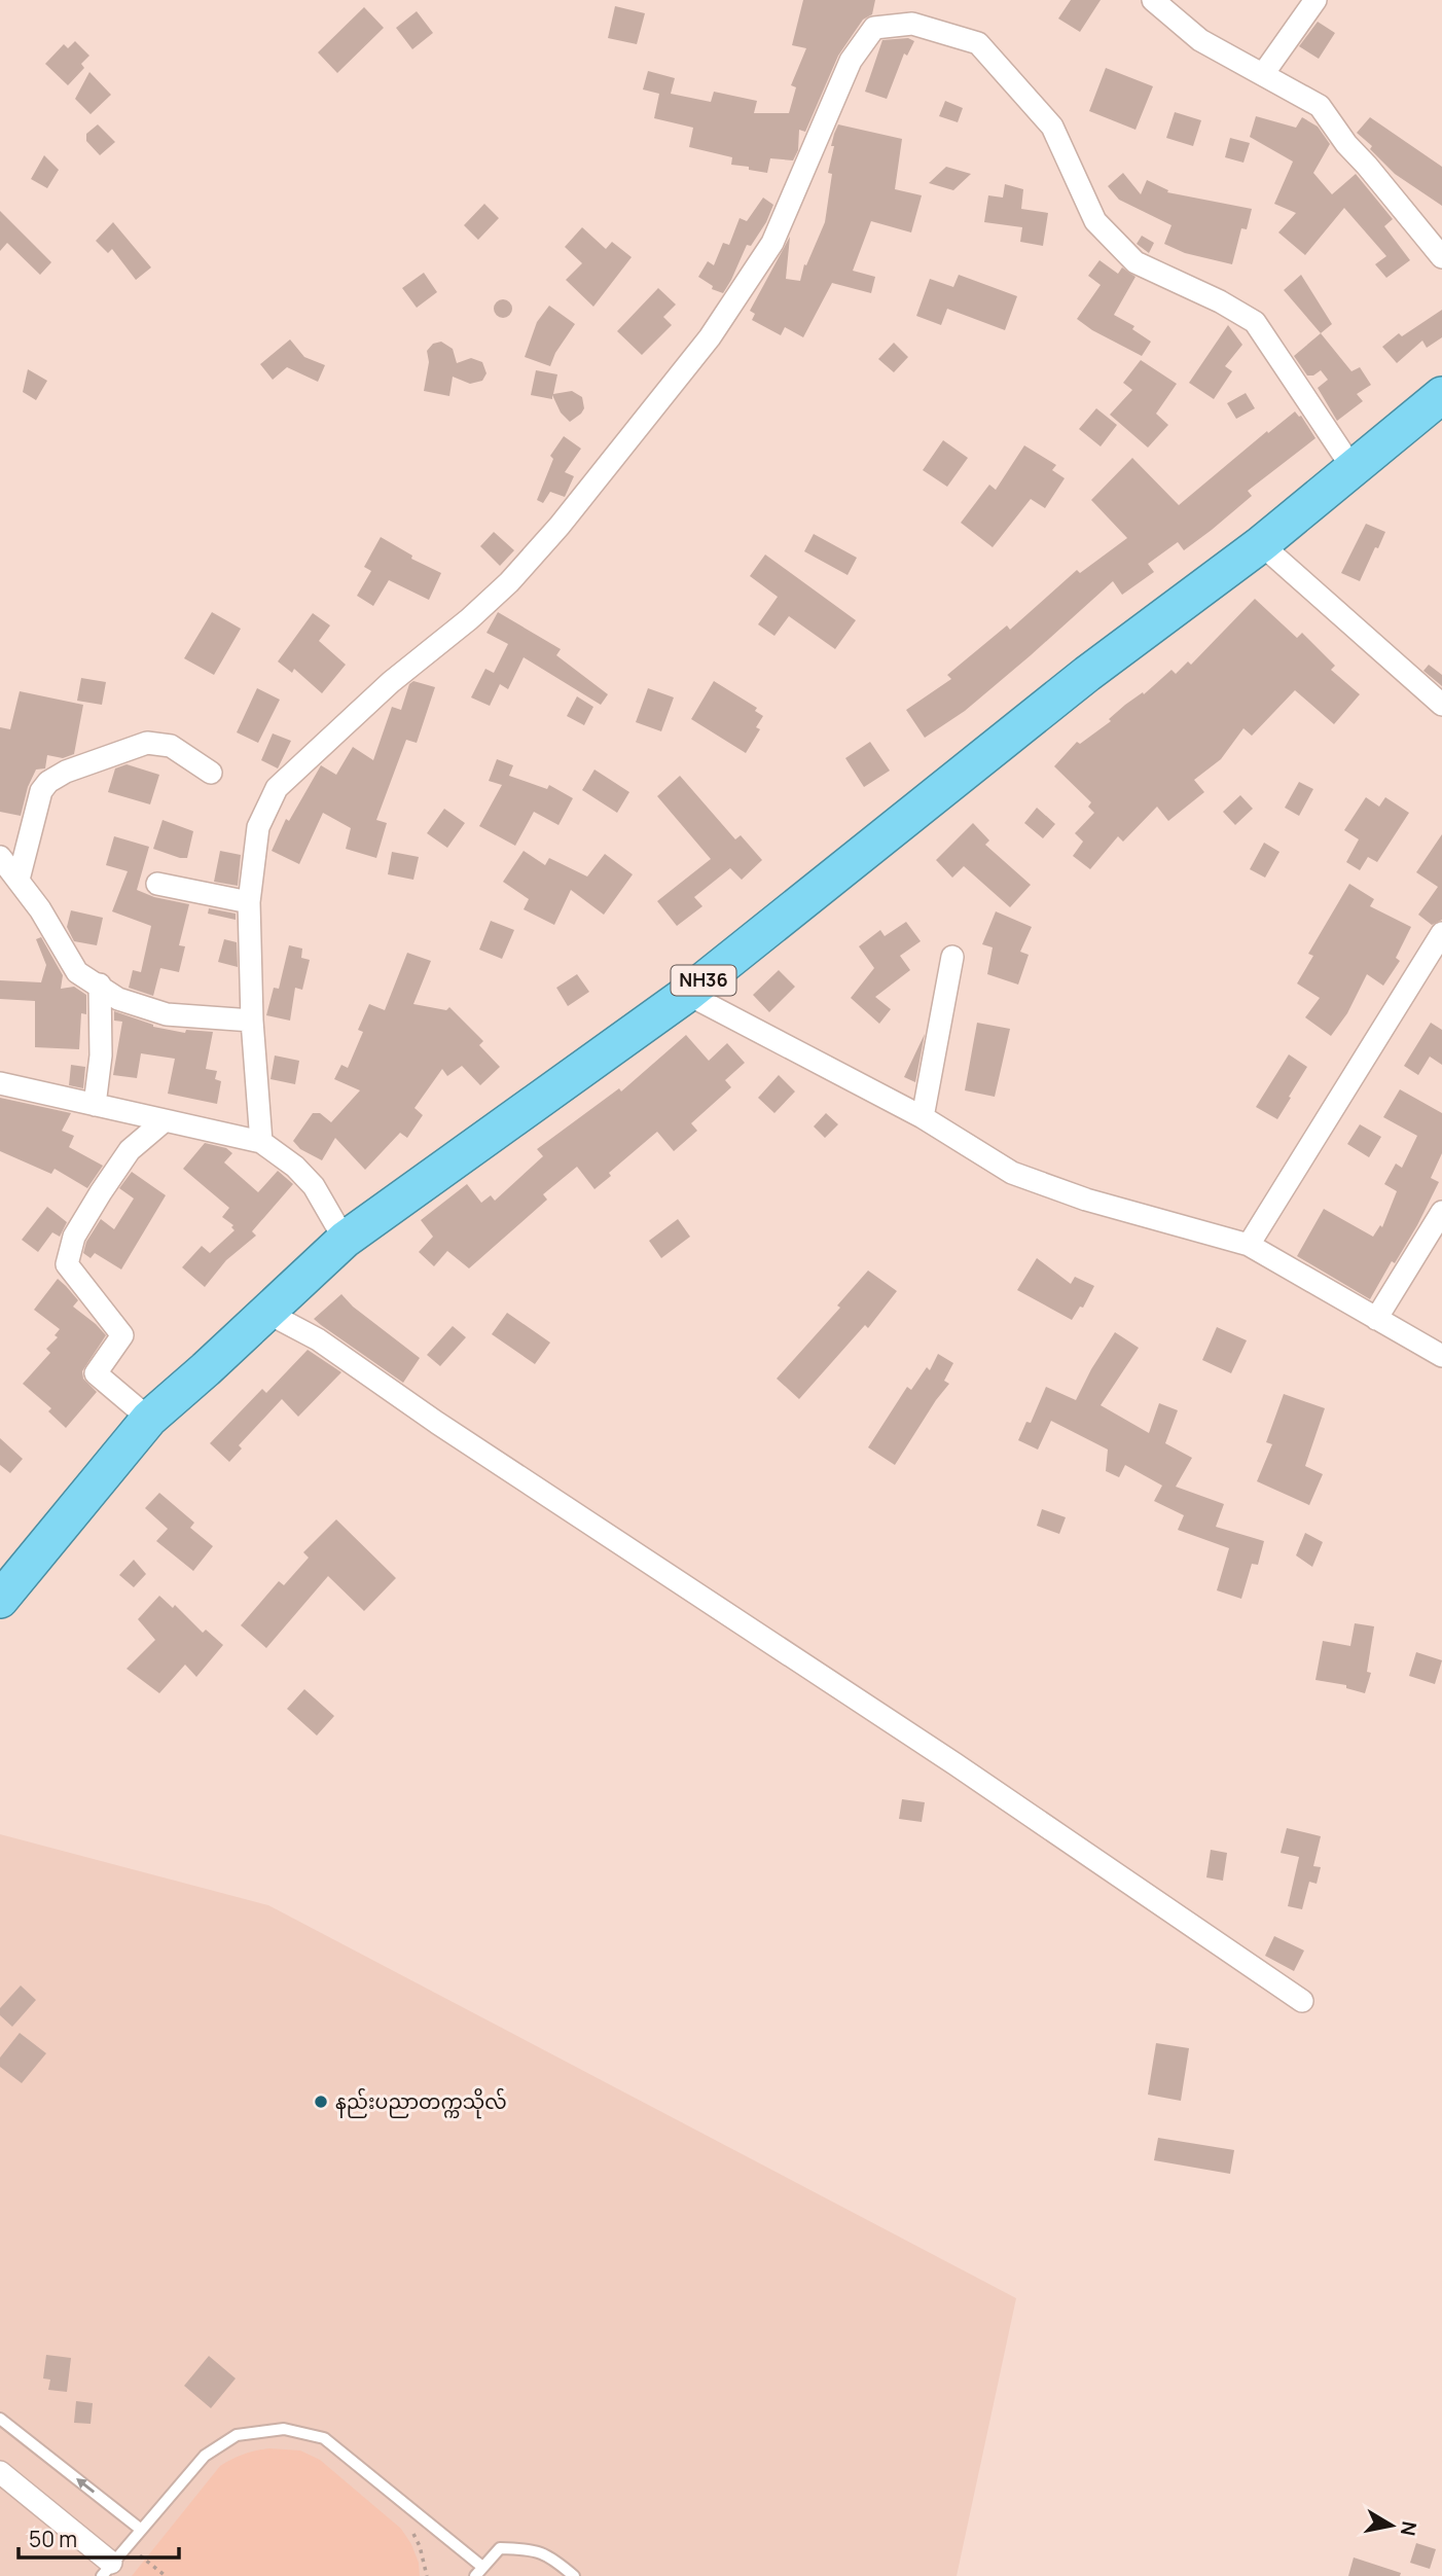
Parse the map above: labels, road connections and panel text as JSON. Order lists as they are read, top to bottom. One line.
{"streets":{"highway":["NH36"]},"places":["နည်းပညာတက္ကသိုလ်"],"scale_bar":"50 m","north":"right"}
